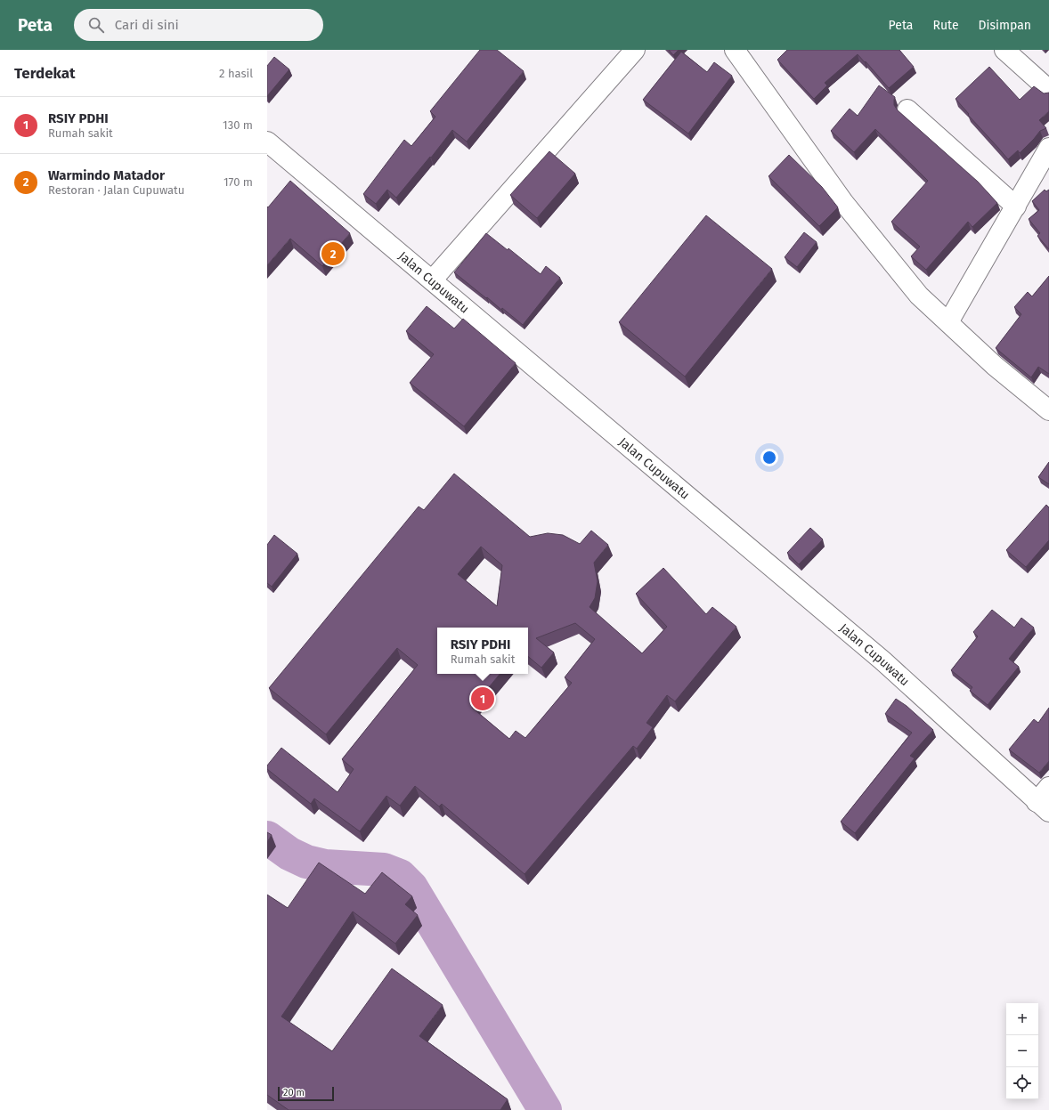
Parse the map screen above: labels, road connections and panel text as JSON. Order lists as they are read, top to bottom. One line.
{"streets":{"street":["Jalan Cupuwatu"]},"scale_bar":"20 m","page":{"header":"Peta","search":"Cari di sini","nav":["Peta","Rute","Disimpan"],"heading":["Terdekat","2 hasil"],"list":[{"mark":"1","name":"RSIY PDHI","note":"Rumah sakit","value":"130 m"},{"mark":"2","name":"Warmindo Matador","note":"Restoran · Jalan Cupuwatu","value":"170 m"}],"pins":["2","1"],"popup":["RSIY PDHI","Rumah sakit"],"map_buttons":["+","−"],"scale":"20 m"}}
